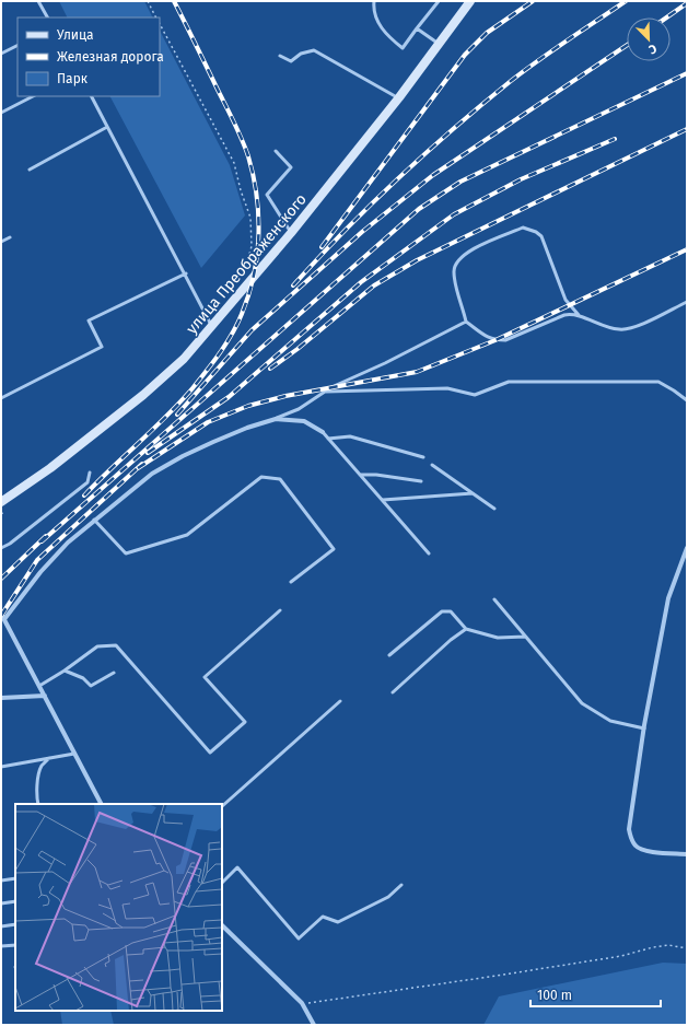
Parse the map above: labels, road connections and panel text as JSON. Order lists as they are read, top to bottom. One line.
{"streets":{"street":["улица Преображенского"]},"legend":["Улица","Железная дорога","Парк"],"scale_bar":"100 m","north":"bottom right"}
